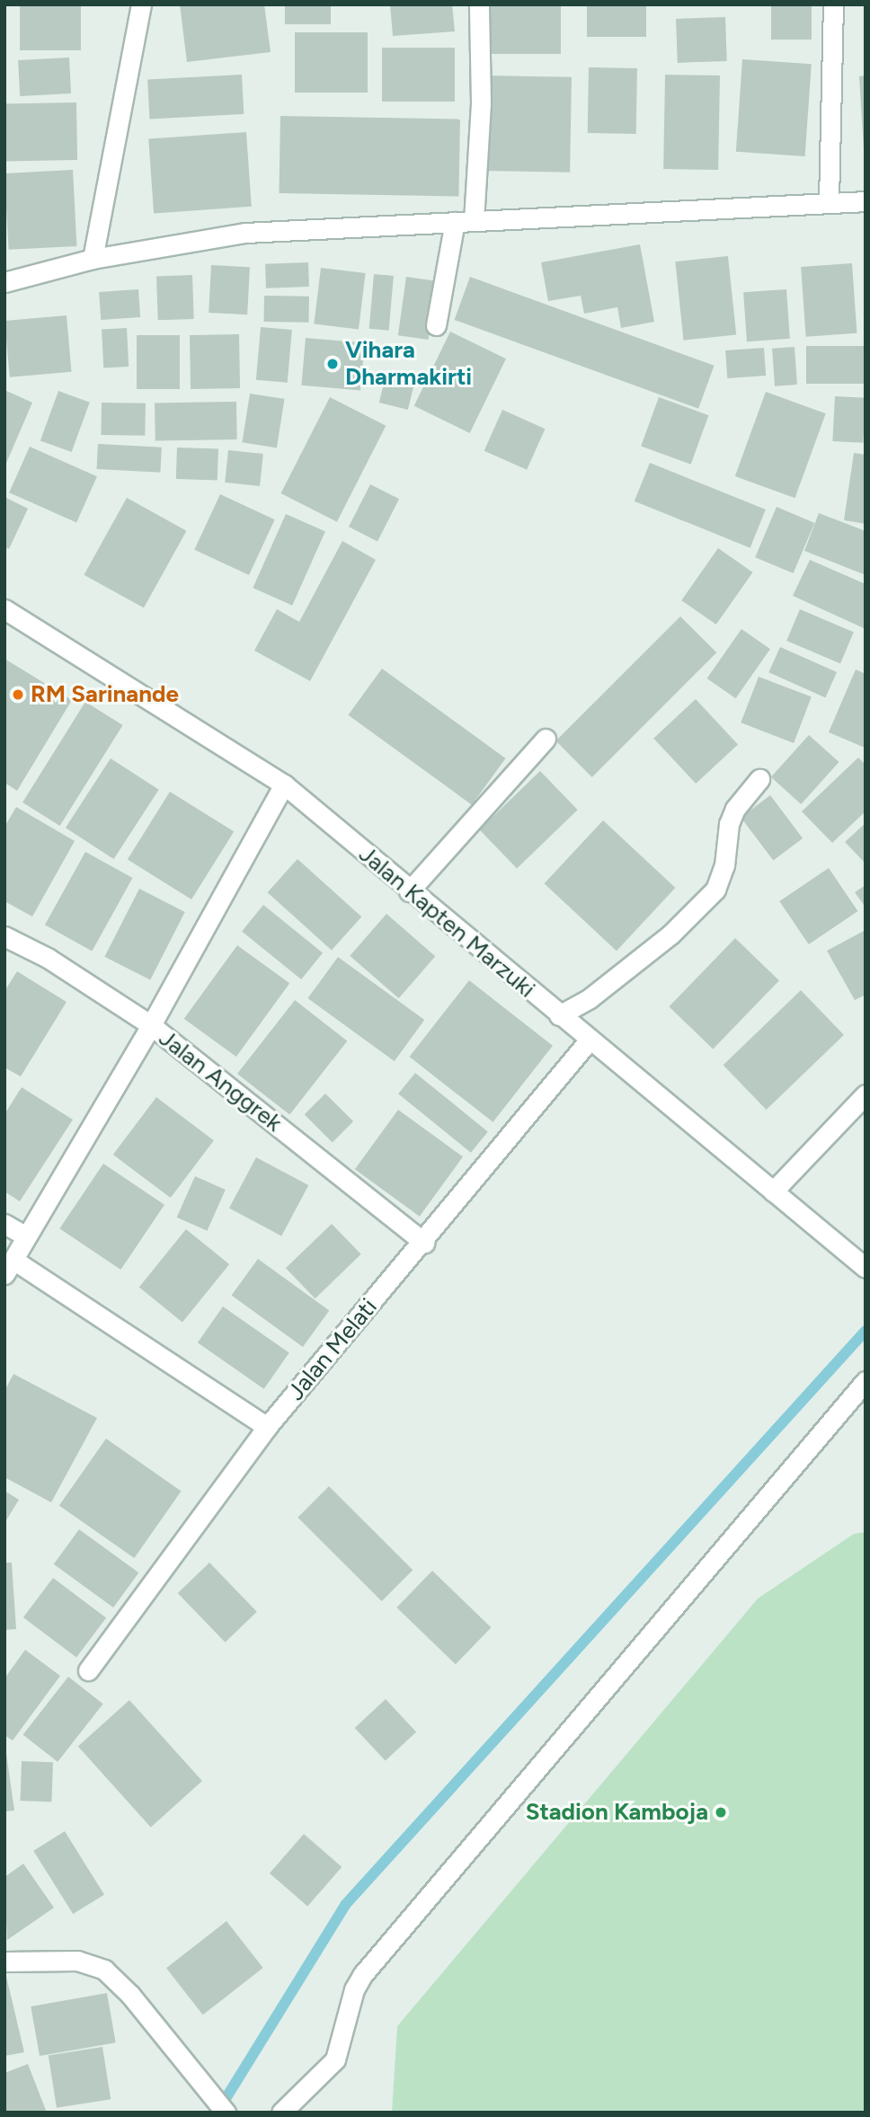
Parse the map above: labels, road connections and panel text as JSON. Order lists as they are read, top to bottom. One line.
{"streets":{"street":["Jalan Kapten Marzuki","Jalan Anggrek","Jalan Melati"]},"crossings":[["Jalan Kapten Marzuki","Jalan Melati"],["Jalan Anggrek","Jalan Melati"]],"places":["Vihara Dharmakirti","RM Sarinande","Stadion Kamboja"]}
